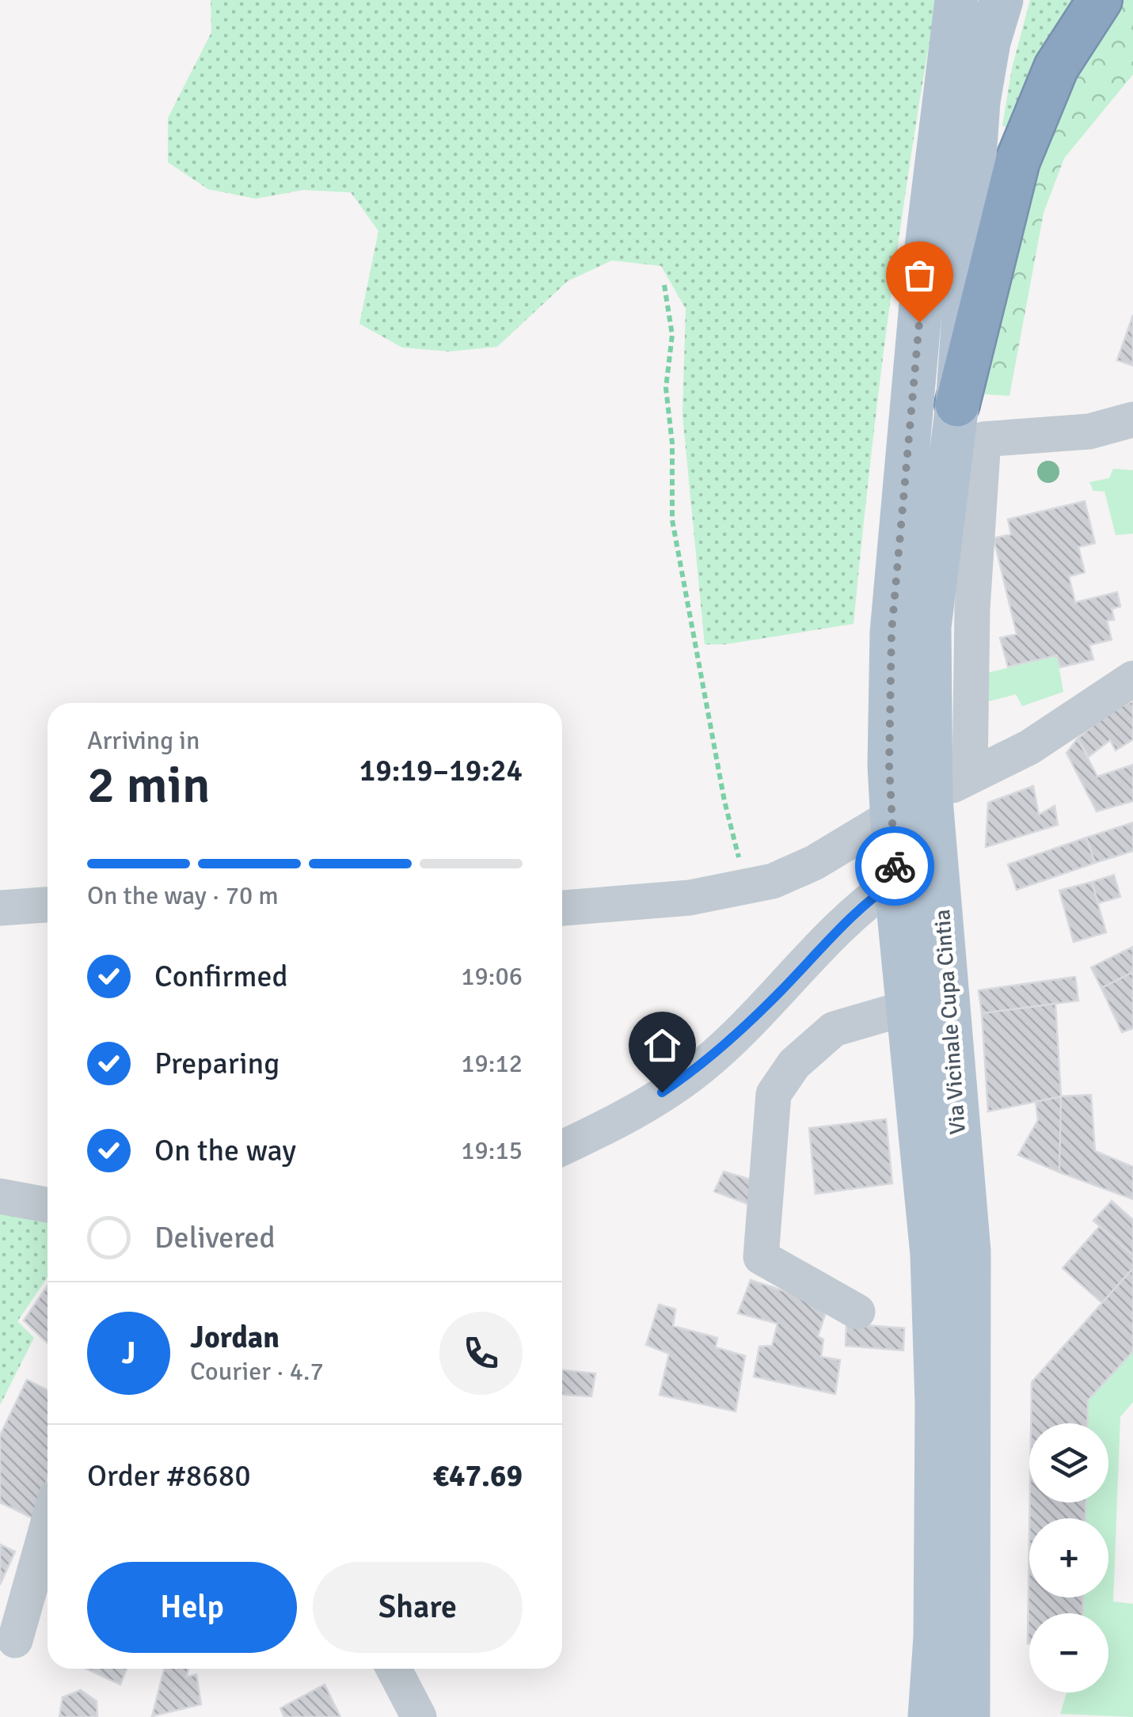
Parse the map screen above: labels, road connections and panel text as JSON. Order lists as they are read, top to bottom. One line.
{"streets":{"main road":["Via Vicinale Cupa Cintia"]},"page":{"heading":["2 min","Arriving in","19:19–19:24"],"panel":["Jordan","Courier · 4.7","Order #8680","€47.69"],"bar":"On the way · 70 m","list":[["Confirmed","19:06"],["Preparing","19:12"],["On the way","19:15"],"Delivered"],"round":"J","map_buttons":["+","−"],"buttons":["Help","Share"]}}
